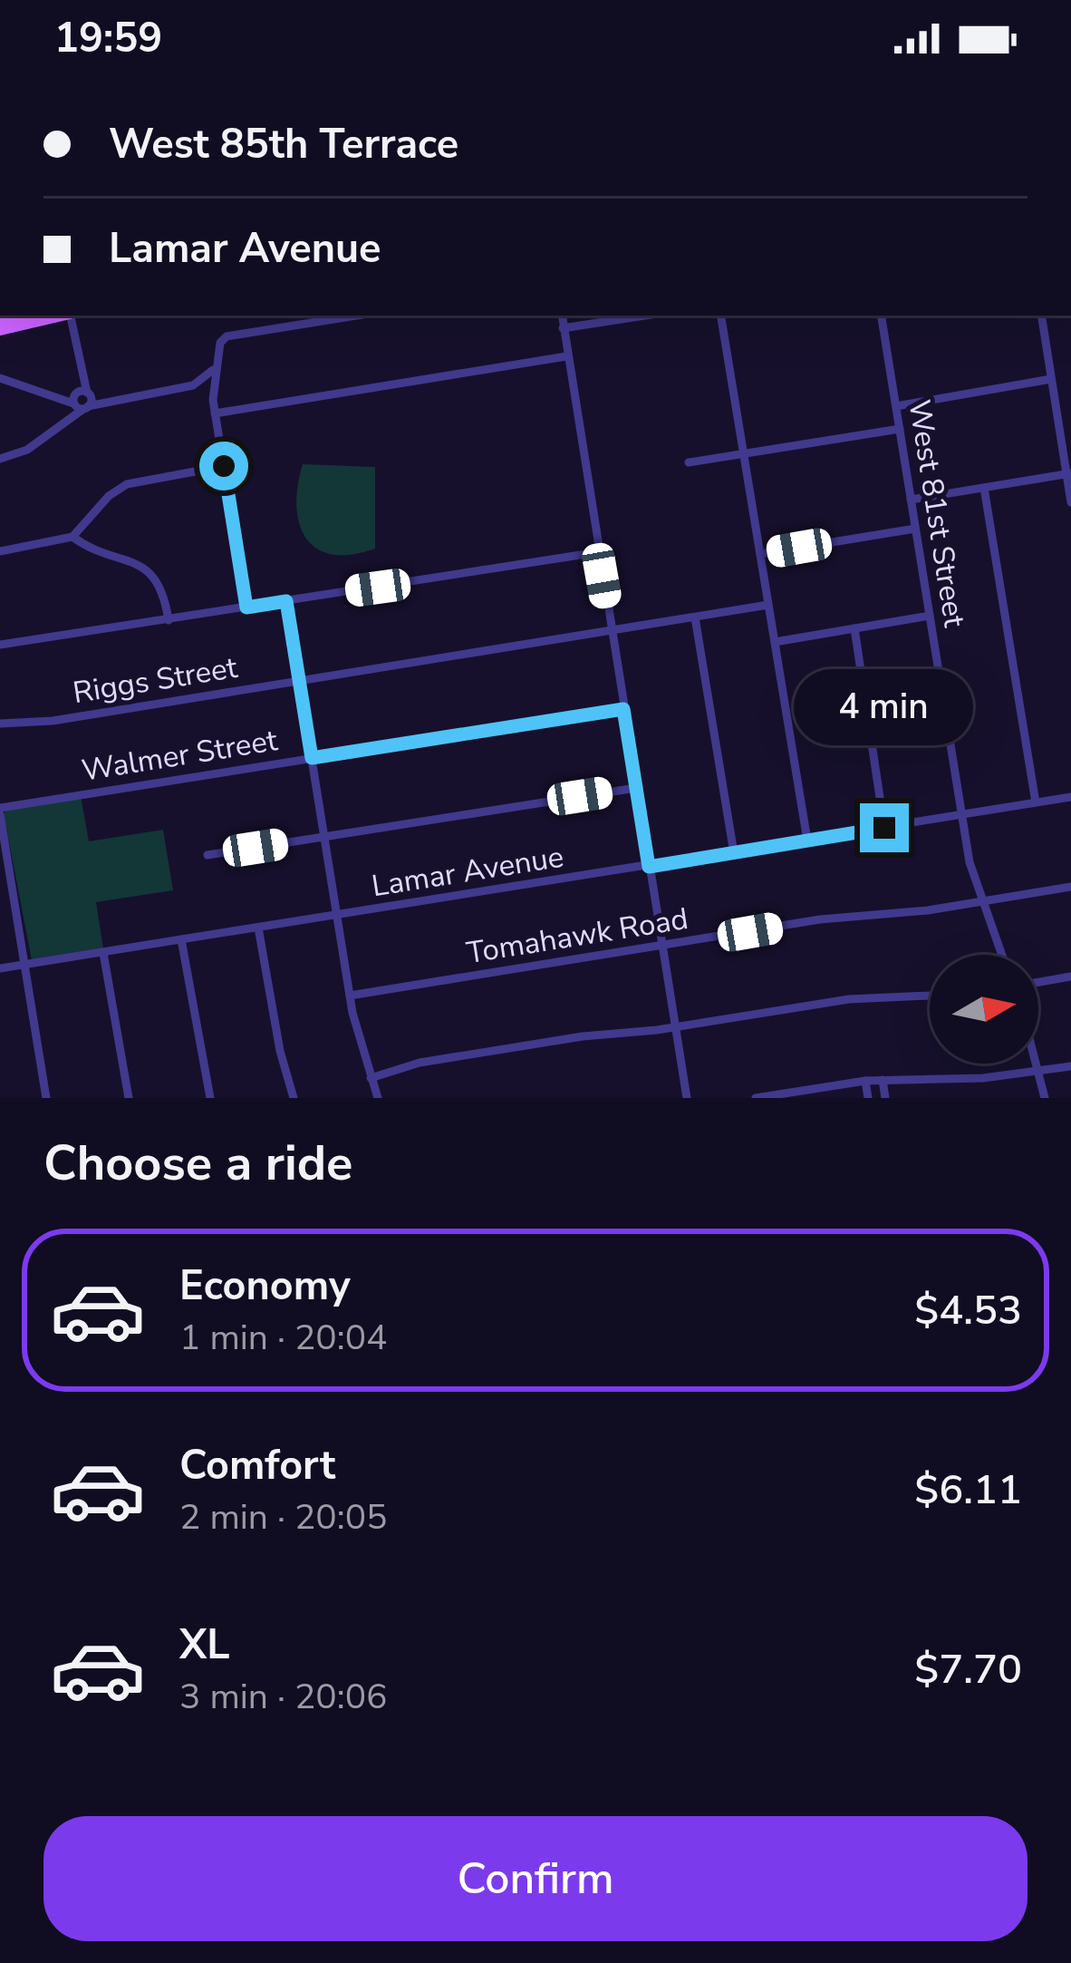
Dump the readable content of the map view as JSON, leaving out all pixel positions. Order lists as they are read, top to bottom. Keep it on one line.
{"streets":{"street":["West 81st Street","Riggs Street","Walmer Street","Lamar Avenue","Tomahawk Road"]},"crossings":[["West 81st Street","Lamar Avenue"],["West 81st Street","Tomahawk Road"]],"north":"right","page":{"status":"19:59","banner":["West 85th Terrace","Lamar Avenue"],"bubble":"4 min","heading":"Choose a ride","list":[{"name":"Economy","note":"1 min · 20:04","value":"$4.53"},{"name":"Comfort","note":"2 min · 20:05","value":"$6.11"},{"name":"XL","note":"3 min · 20:06","value":"$7.70"}],"buttons":"Confirm"}}
